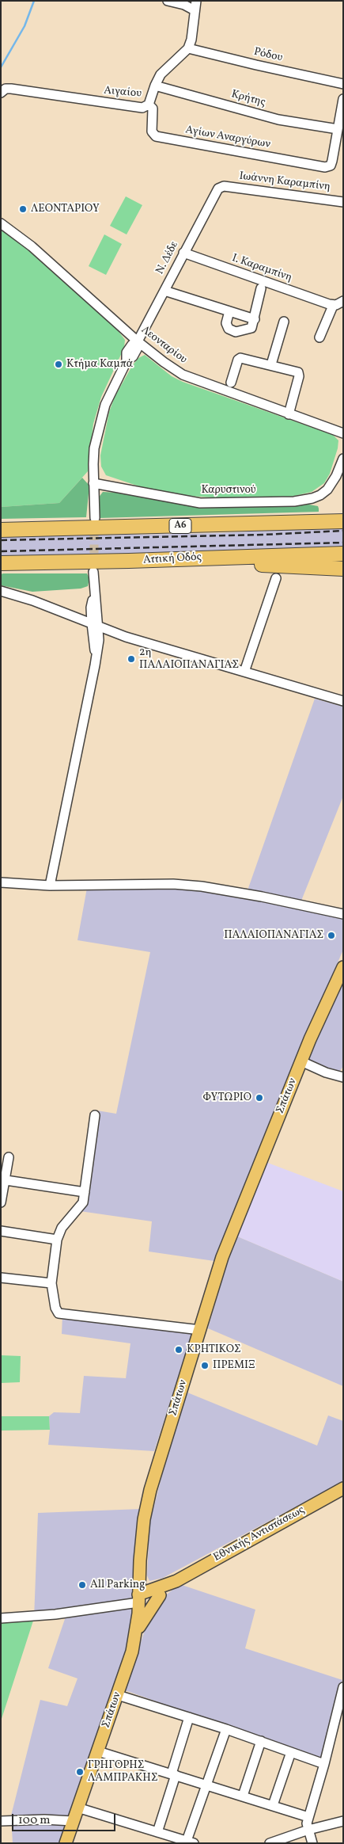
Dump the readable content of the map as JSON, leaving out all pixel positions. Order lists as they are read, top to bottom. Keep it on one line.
{"streets":{"highway":["Α6","Αττική Οδός"],"main road":["Σπάτων","Εθνικής Αντιστάσεως"],"street":["Ρόδου","Αιγαίου","Κρήτης","Αγίων Αναργύρων","Ιωάννη Καραμπίνη","Ν. Δέδε","Ι. Καραμπίνη","Λεονταρίου","Καρυστινού"]},"crossings":[["Ρόδου","Αιγαίου"],["Αιγαίου","Κρήτης"],["Αιγαίου","Αγίων Αναργύρων"],["Κρήτης","Αγίων Αναργύρων"],["Ιωάννη Καραμπίνη","Ν. Δέδε"],["Ν. Δέδε","Ι. Καραμπίνη"],["Ν. Δέδε","Λεονταρίου"],["Ν. Δέδε","Καρυστινού"],["Σπάτων","Εθνικής Αντιστάσεως"]],"places":["ΛΕΟΝΤΑΡΙΟΥ","Kτήμα Καμπά","2η ΠΑΛΑΙΟΠΑΝΑΓΙΑΣ","ΠΑΛΑΙΟΠΑΝΑΓΙΑΣ","ΦΥΤΩΡΙΟ","ΚΡΗΤΙΚΟΣ","ΠΡΕΜΙΞ","All Parking","ΓΡΗΓΟΡΗΣ ΛΑΜΠΡΑΚΗΣ"],"scale_bar":"100 m"}
